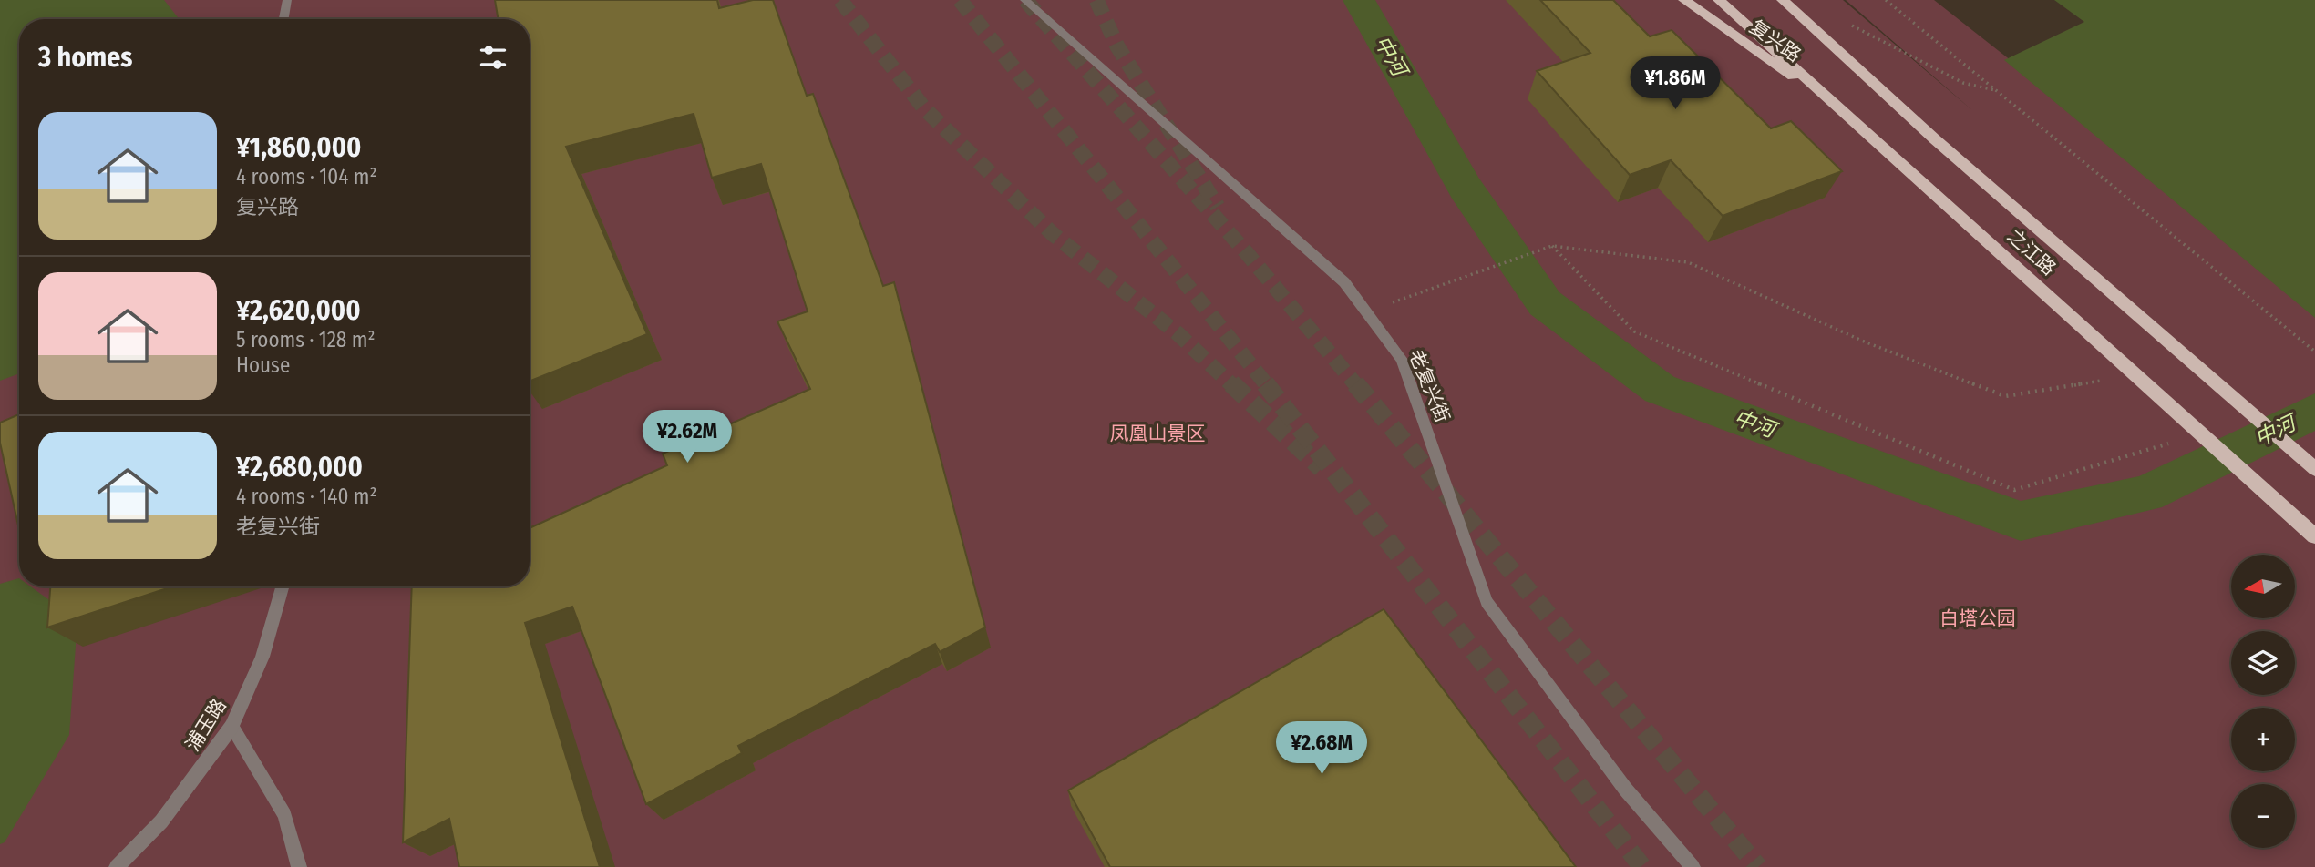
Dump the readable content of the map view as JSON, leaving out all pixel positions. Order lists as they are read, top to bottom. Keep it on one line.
{"streets":{"main road":["复兴路","之江路"],"street":["老复兴街","浦玉路"]},"crossings":[["复兴路","之江路"]],"water":["中河"],"parks":["凤凰山景区","白塔公园"],"north":"left","page":{"heading":"3 homes","price":["¥1.86M","¥2.62M","¥2.68M"],"list":[{"name":"¥1,860,000","note":"4 rooms · 104 m² · 复兴路"},{"name":"¥2,620,000","note":"5 rooms · 128 m² · House"},{"name":"¥2,680,000","note":"4 rooms · 140 m² · 老复兴街"}],"map_buttons":["+","−"]}}
